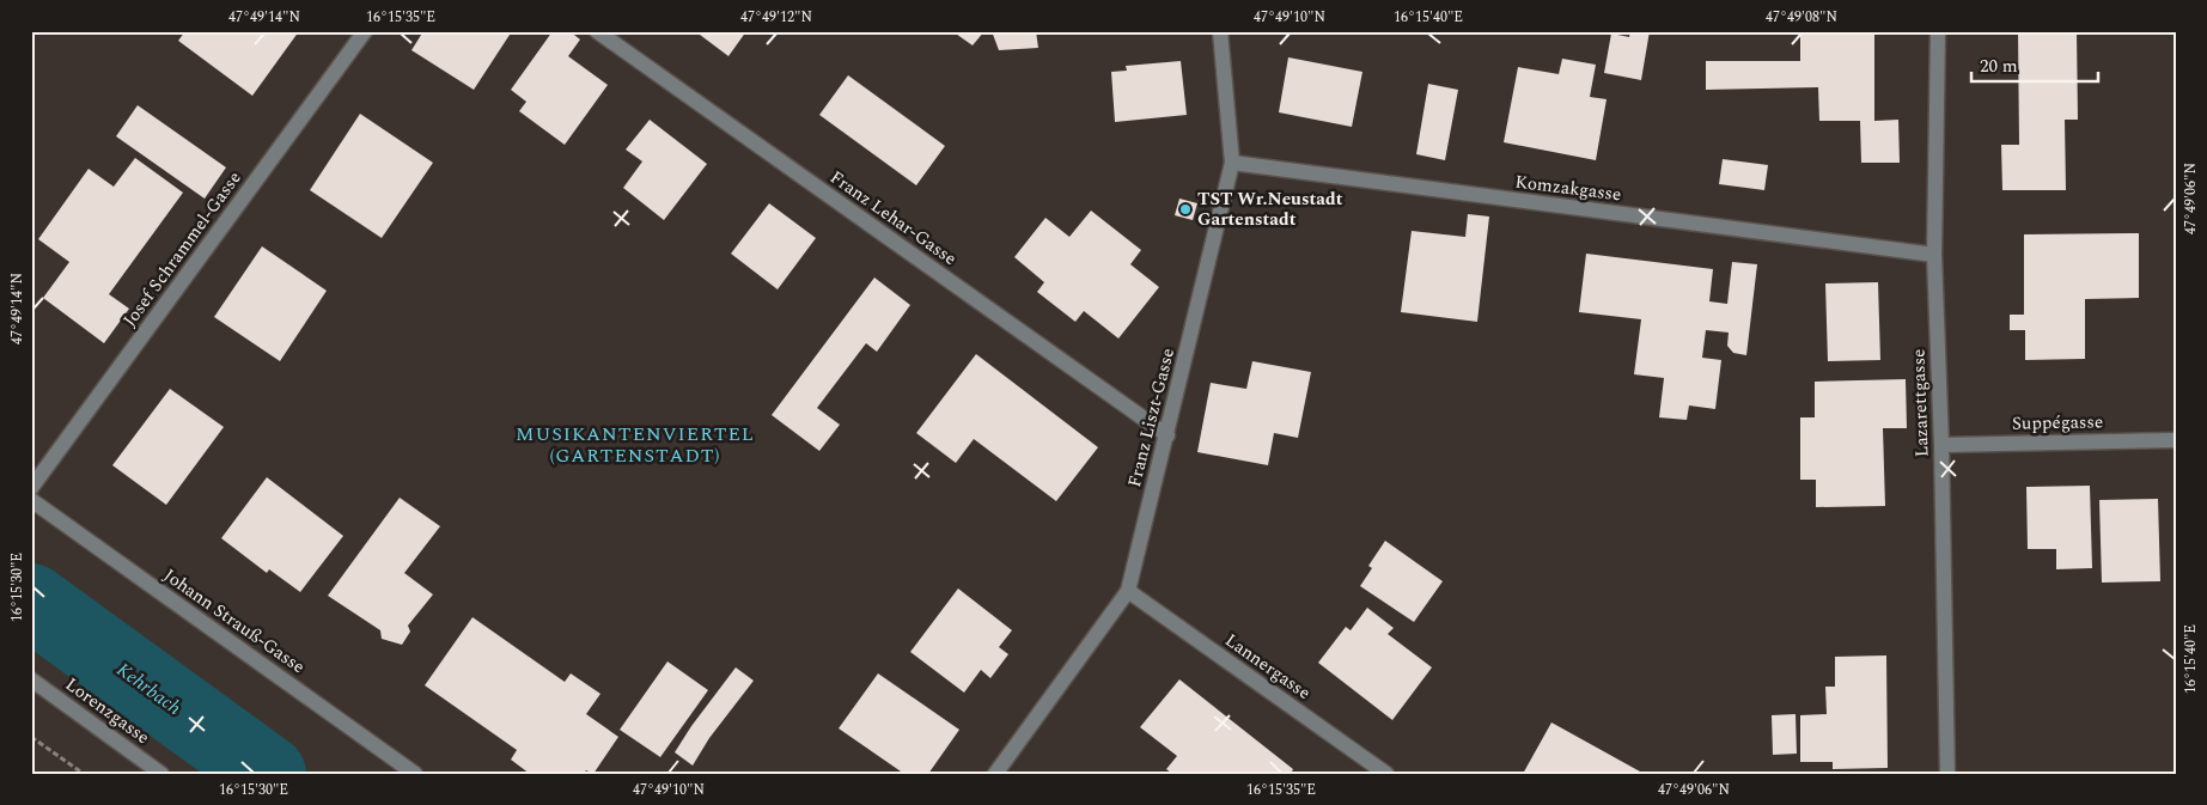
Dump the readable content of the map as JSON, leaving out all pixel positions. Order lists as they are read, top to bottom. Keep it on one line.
{"streets":{"street":["Komzakgasse","Franz Lehar-Gasse","Josef Schrammel-Gasse","Lazarettgasse","Franz Liszt-Gasse","Suppégasse","Johann Strauß-Gasse","Lannergasse","Lorenzgasse"]},"crossings":[["Komzakgasse","Lazarettgasse"],["Komzakgasse","Franz Liszt-Gasse"],["Franz Lehar-Gasse","Franz Liszt-Gasse"],["Lazarettgasse","Suppégasse"],["Franz Liszt-Gasse","Lannergasse"]],"districts":["MUSIKANTENVIERTEL (GARTENSTADT)"],"water":["Kehrbach"],"places":["TST Wr.Neustadt Gartenstadt"],"scale_bar":"20 m","coordinates":["47°49'14\"N","16°15'35\"E","47°49'12\"N","47°49'10\"N","16°15'40\"E","47°49'08\"N","47°49'06\"N","16°15'30\"E"]}
